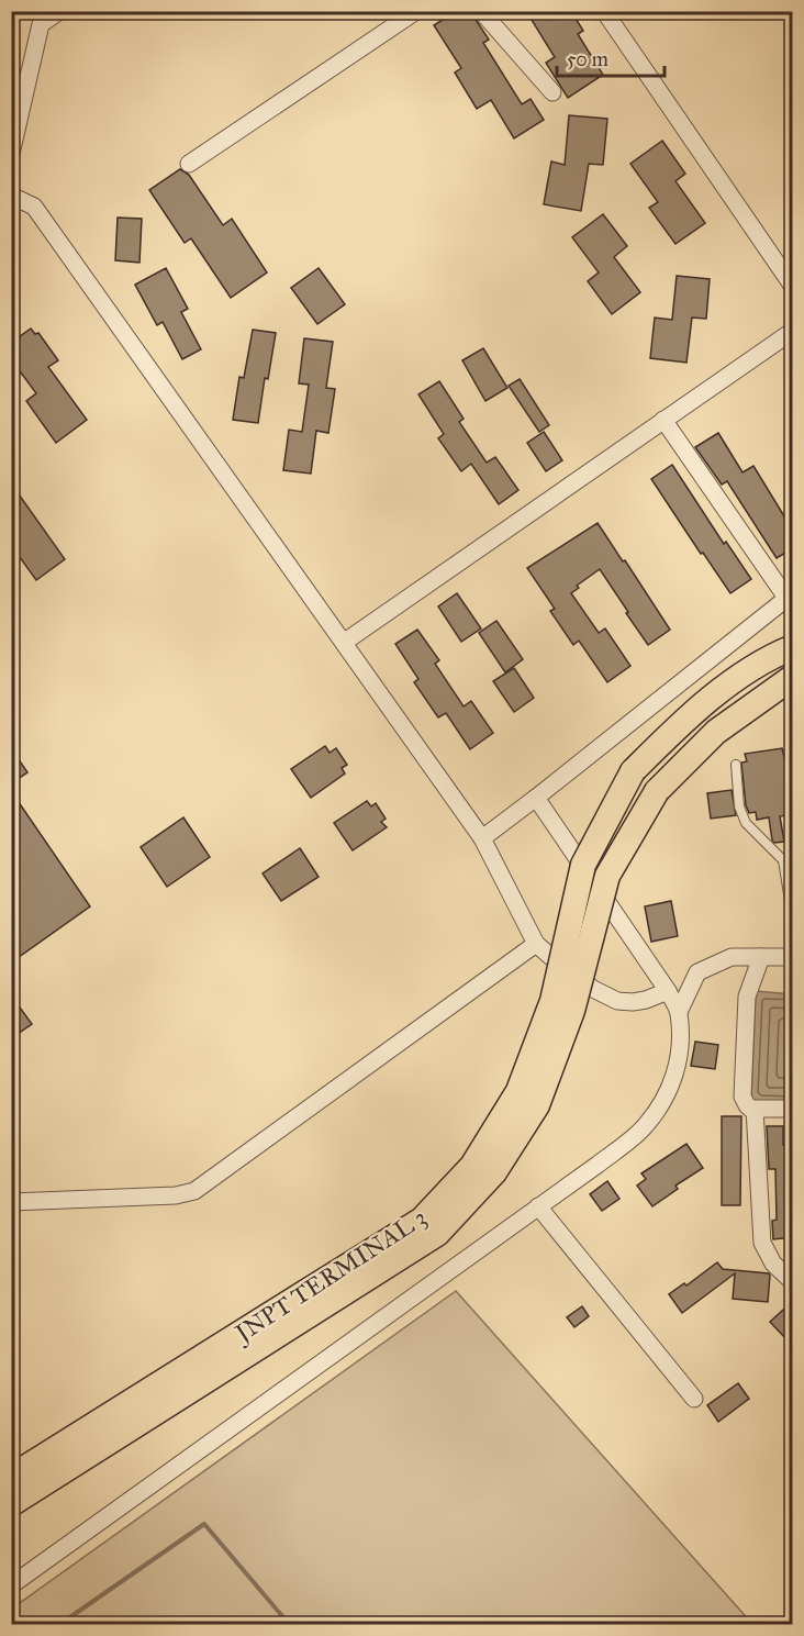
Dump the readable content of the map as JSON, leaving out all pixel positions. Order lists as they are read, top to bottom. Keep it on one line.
{"streets":{"main road":["JNPT TERMINAL 3"]},"scale_bar":"50 m"}
